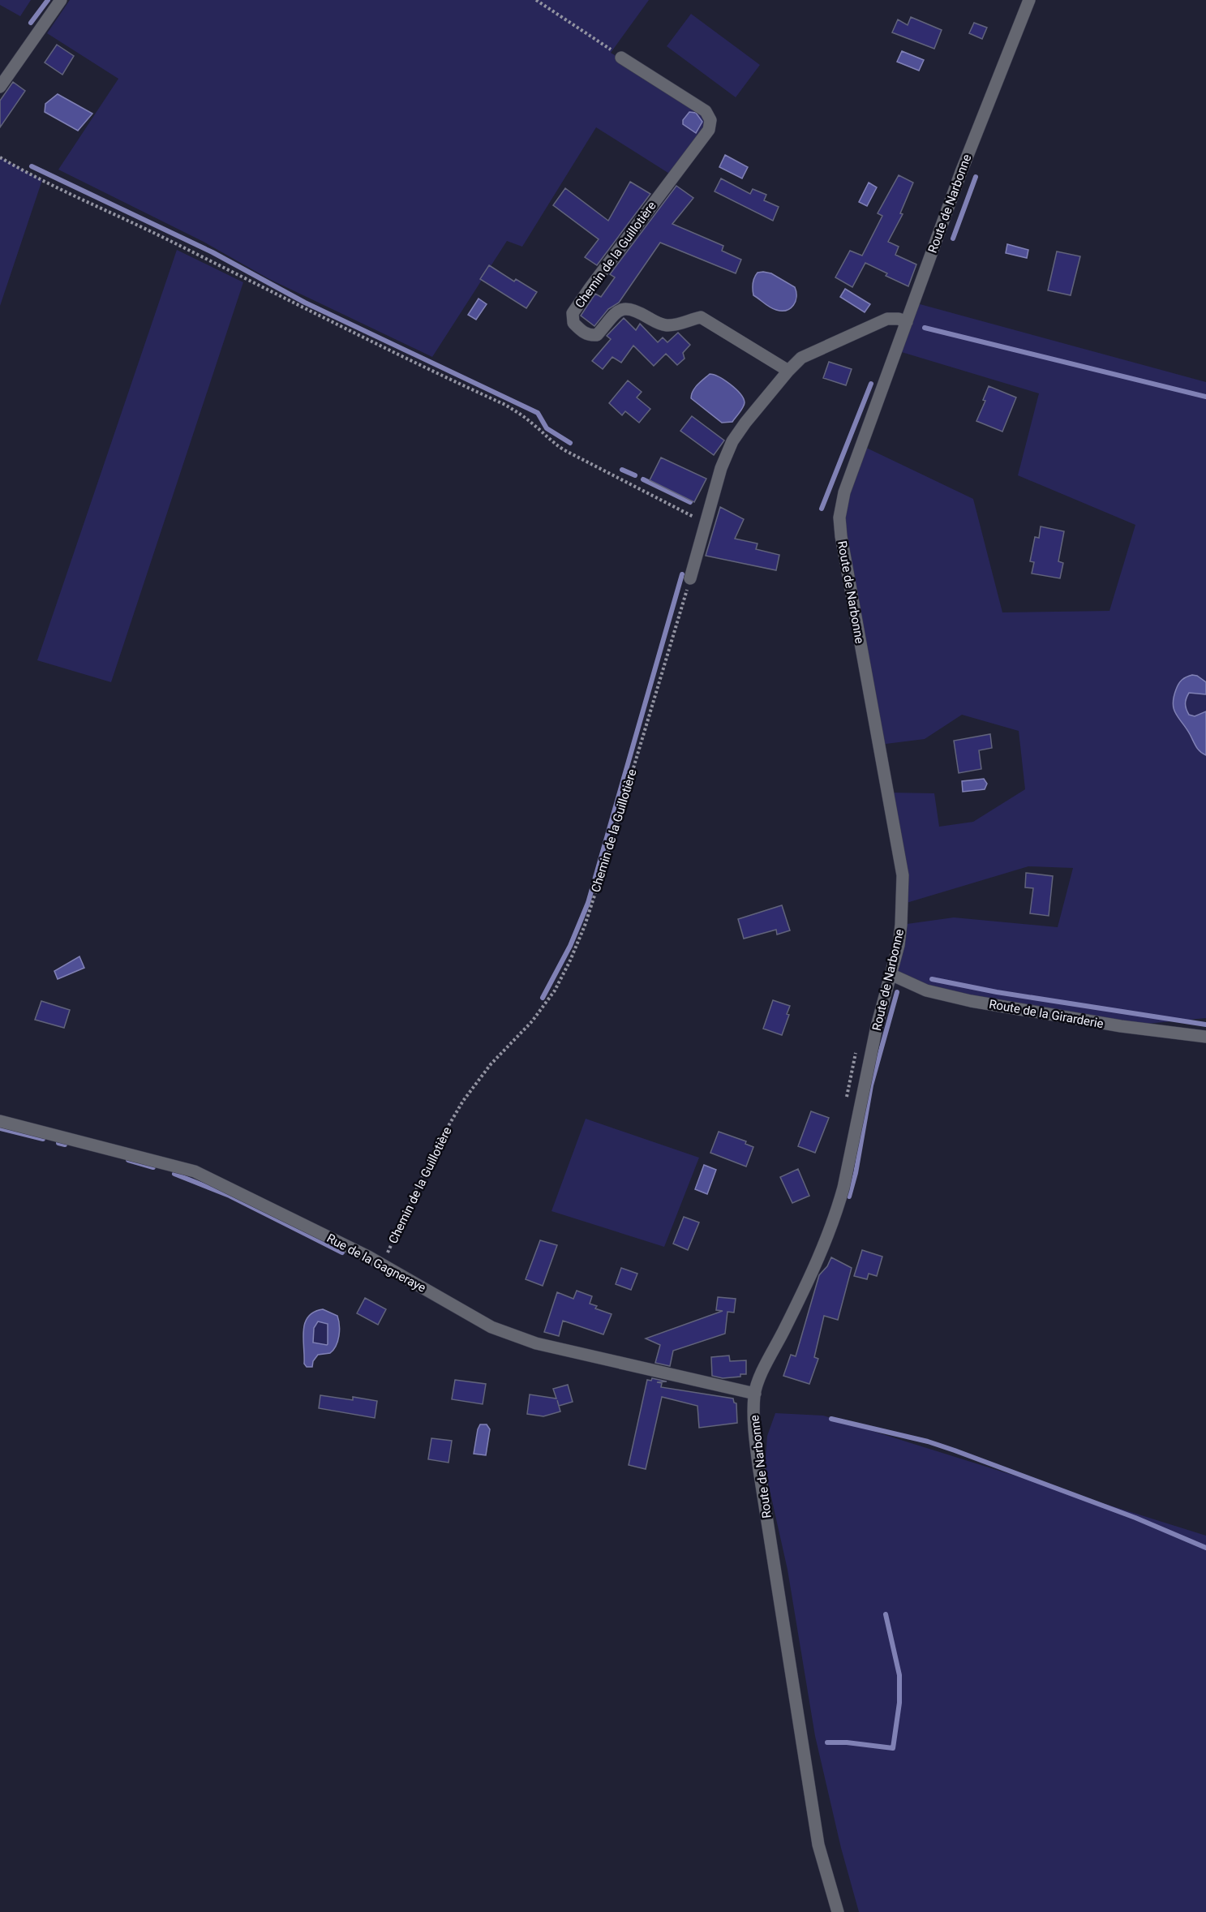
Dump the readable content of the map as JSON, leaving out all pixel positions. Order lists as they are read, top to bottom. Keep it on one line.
{"streets":{"street":["Route de Narbonne","Chemin de la Guillotière","Route de la Girarderie","Rue de la Gagneraye"]},"crossings":[["Route de Narbonne","Route de la Girarderie"],["Route de Narbonne","Rue de la Gagneraye"],["Chemin de la Guillotière","Rue de la Gagneraye"]]}
